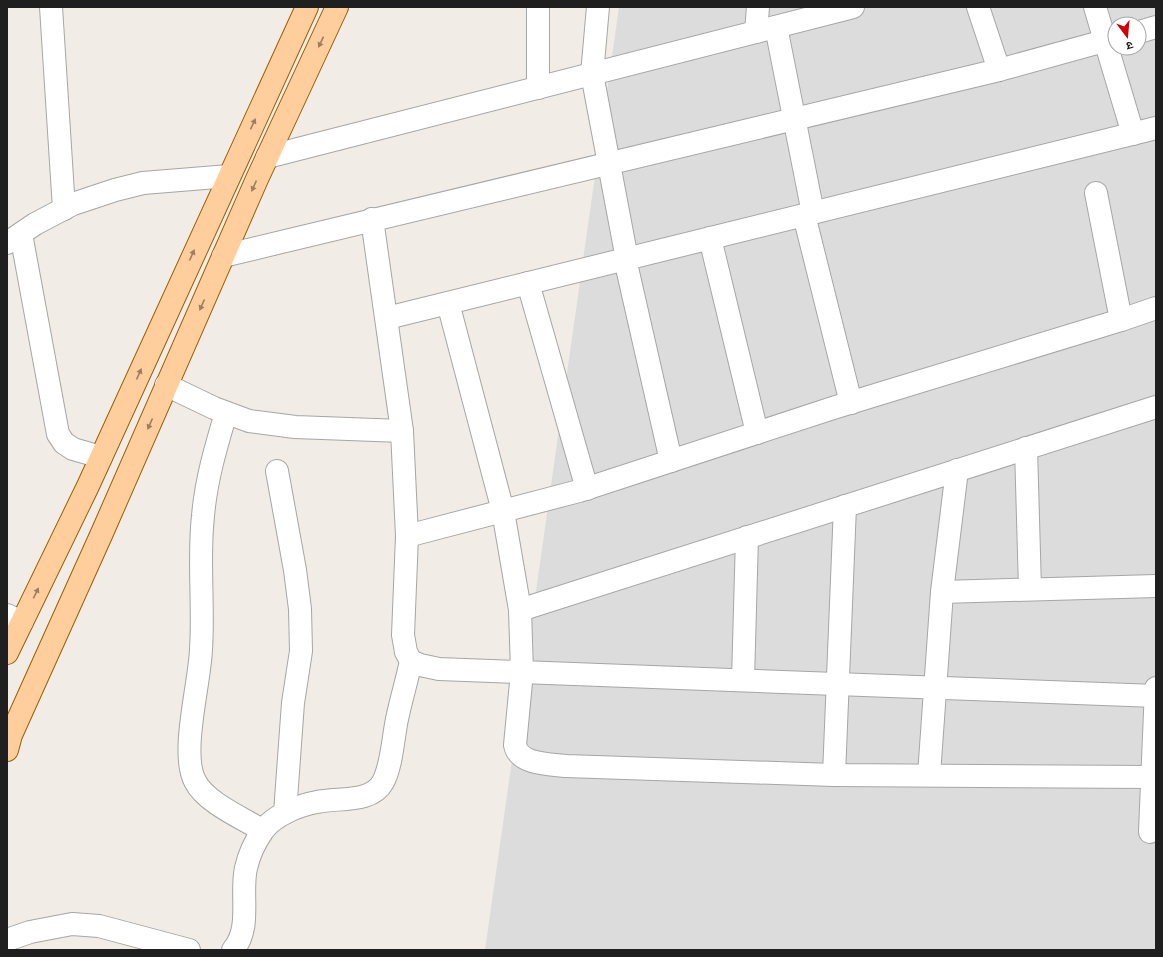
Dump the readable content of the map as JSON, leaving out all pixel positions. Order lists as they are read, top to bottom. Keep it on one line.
{"north":"bottom"}
